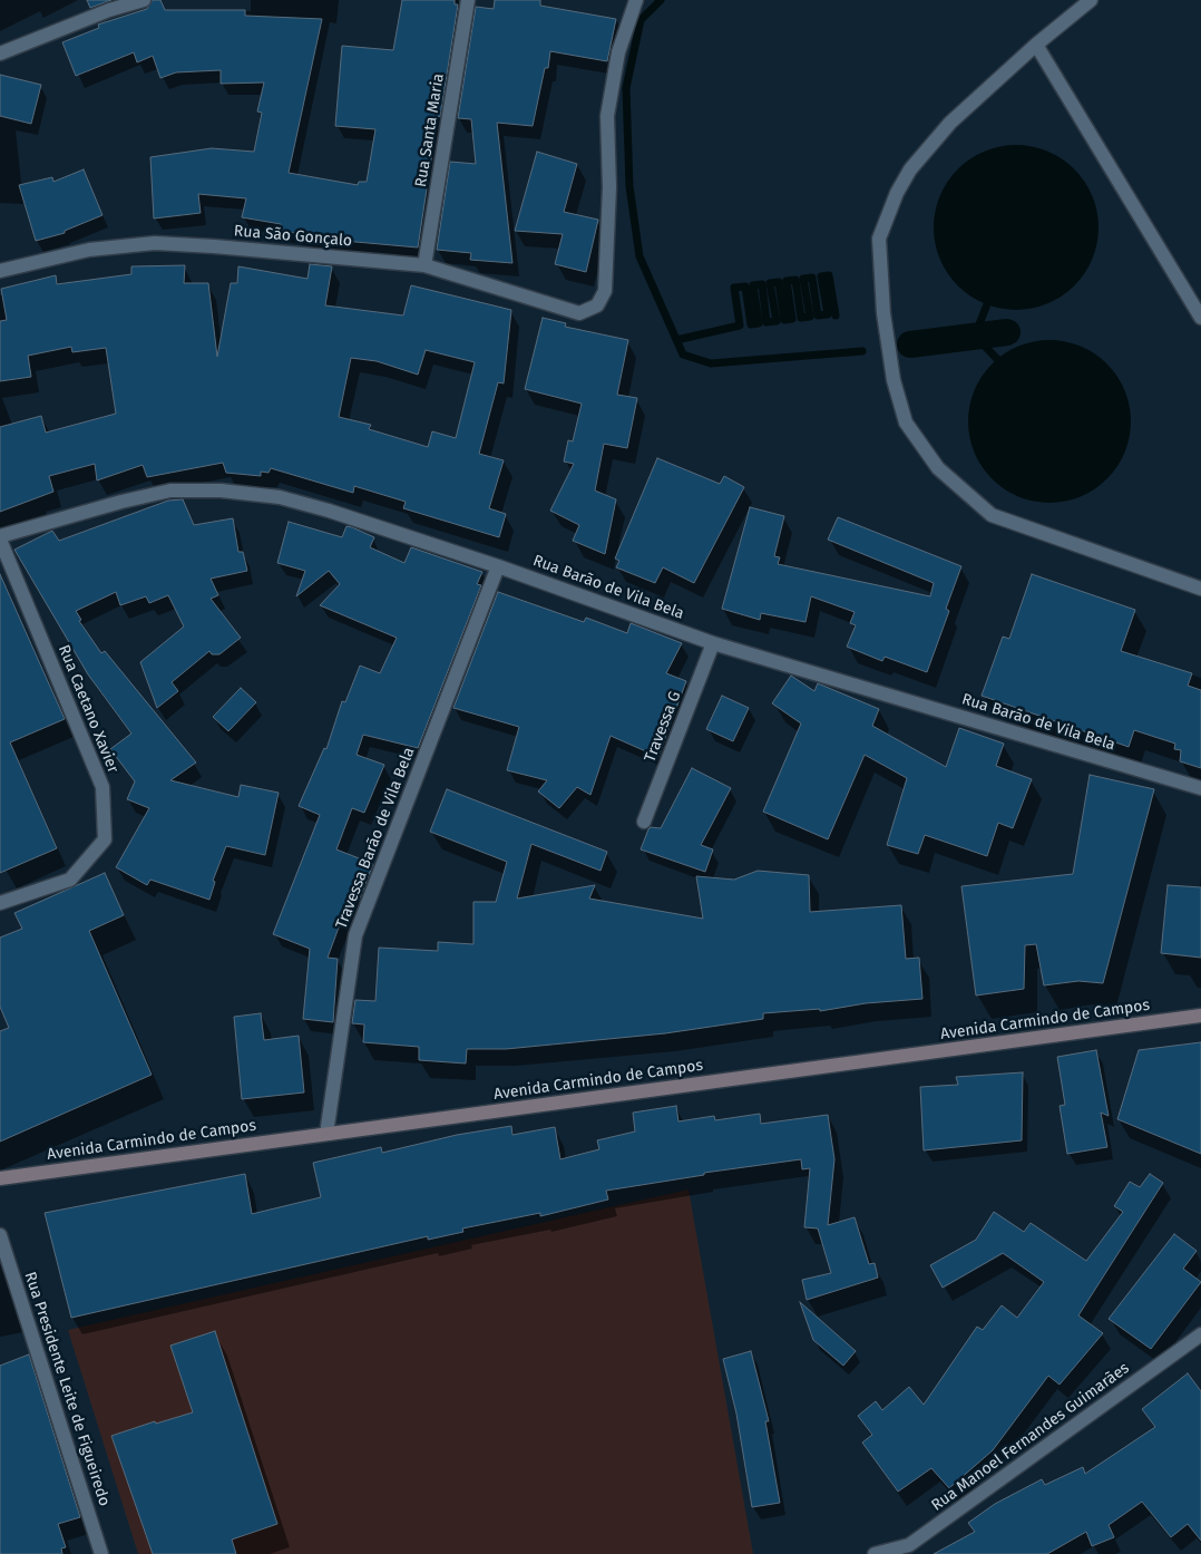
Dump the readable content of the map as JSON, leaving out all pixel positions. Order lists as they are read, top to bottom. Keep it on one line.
{"streets":{"main road":["Avenida Carmindo de Campos"],"street":["Rua Santa Maria","Rua São Gonçalo","Rua Barão de Vila Bela","Rua Caetano Xavier","Travessa G","Travessa Barão de Vila Bela","Rua Presidente Leite de Figueiredo","Rua Manoel Fernandes Guimarães"]},"crossings":[["Rua Santa Maria","Rua São Gonçalo"],["Rua Barão de Vila Bela","Rua Caetano Xavier"],["Rua Barão de Vila Bela","Travessa G"],["Rua Barão de Vila Bela","Travessa Barão de Vila Bela"],["Travessa Barão de Vila Bela","Avenida Carmindo de Campos"]]}
